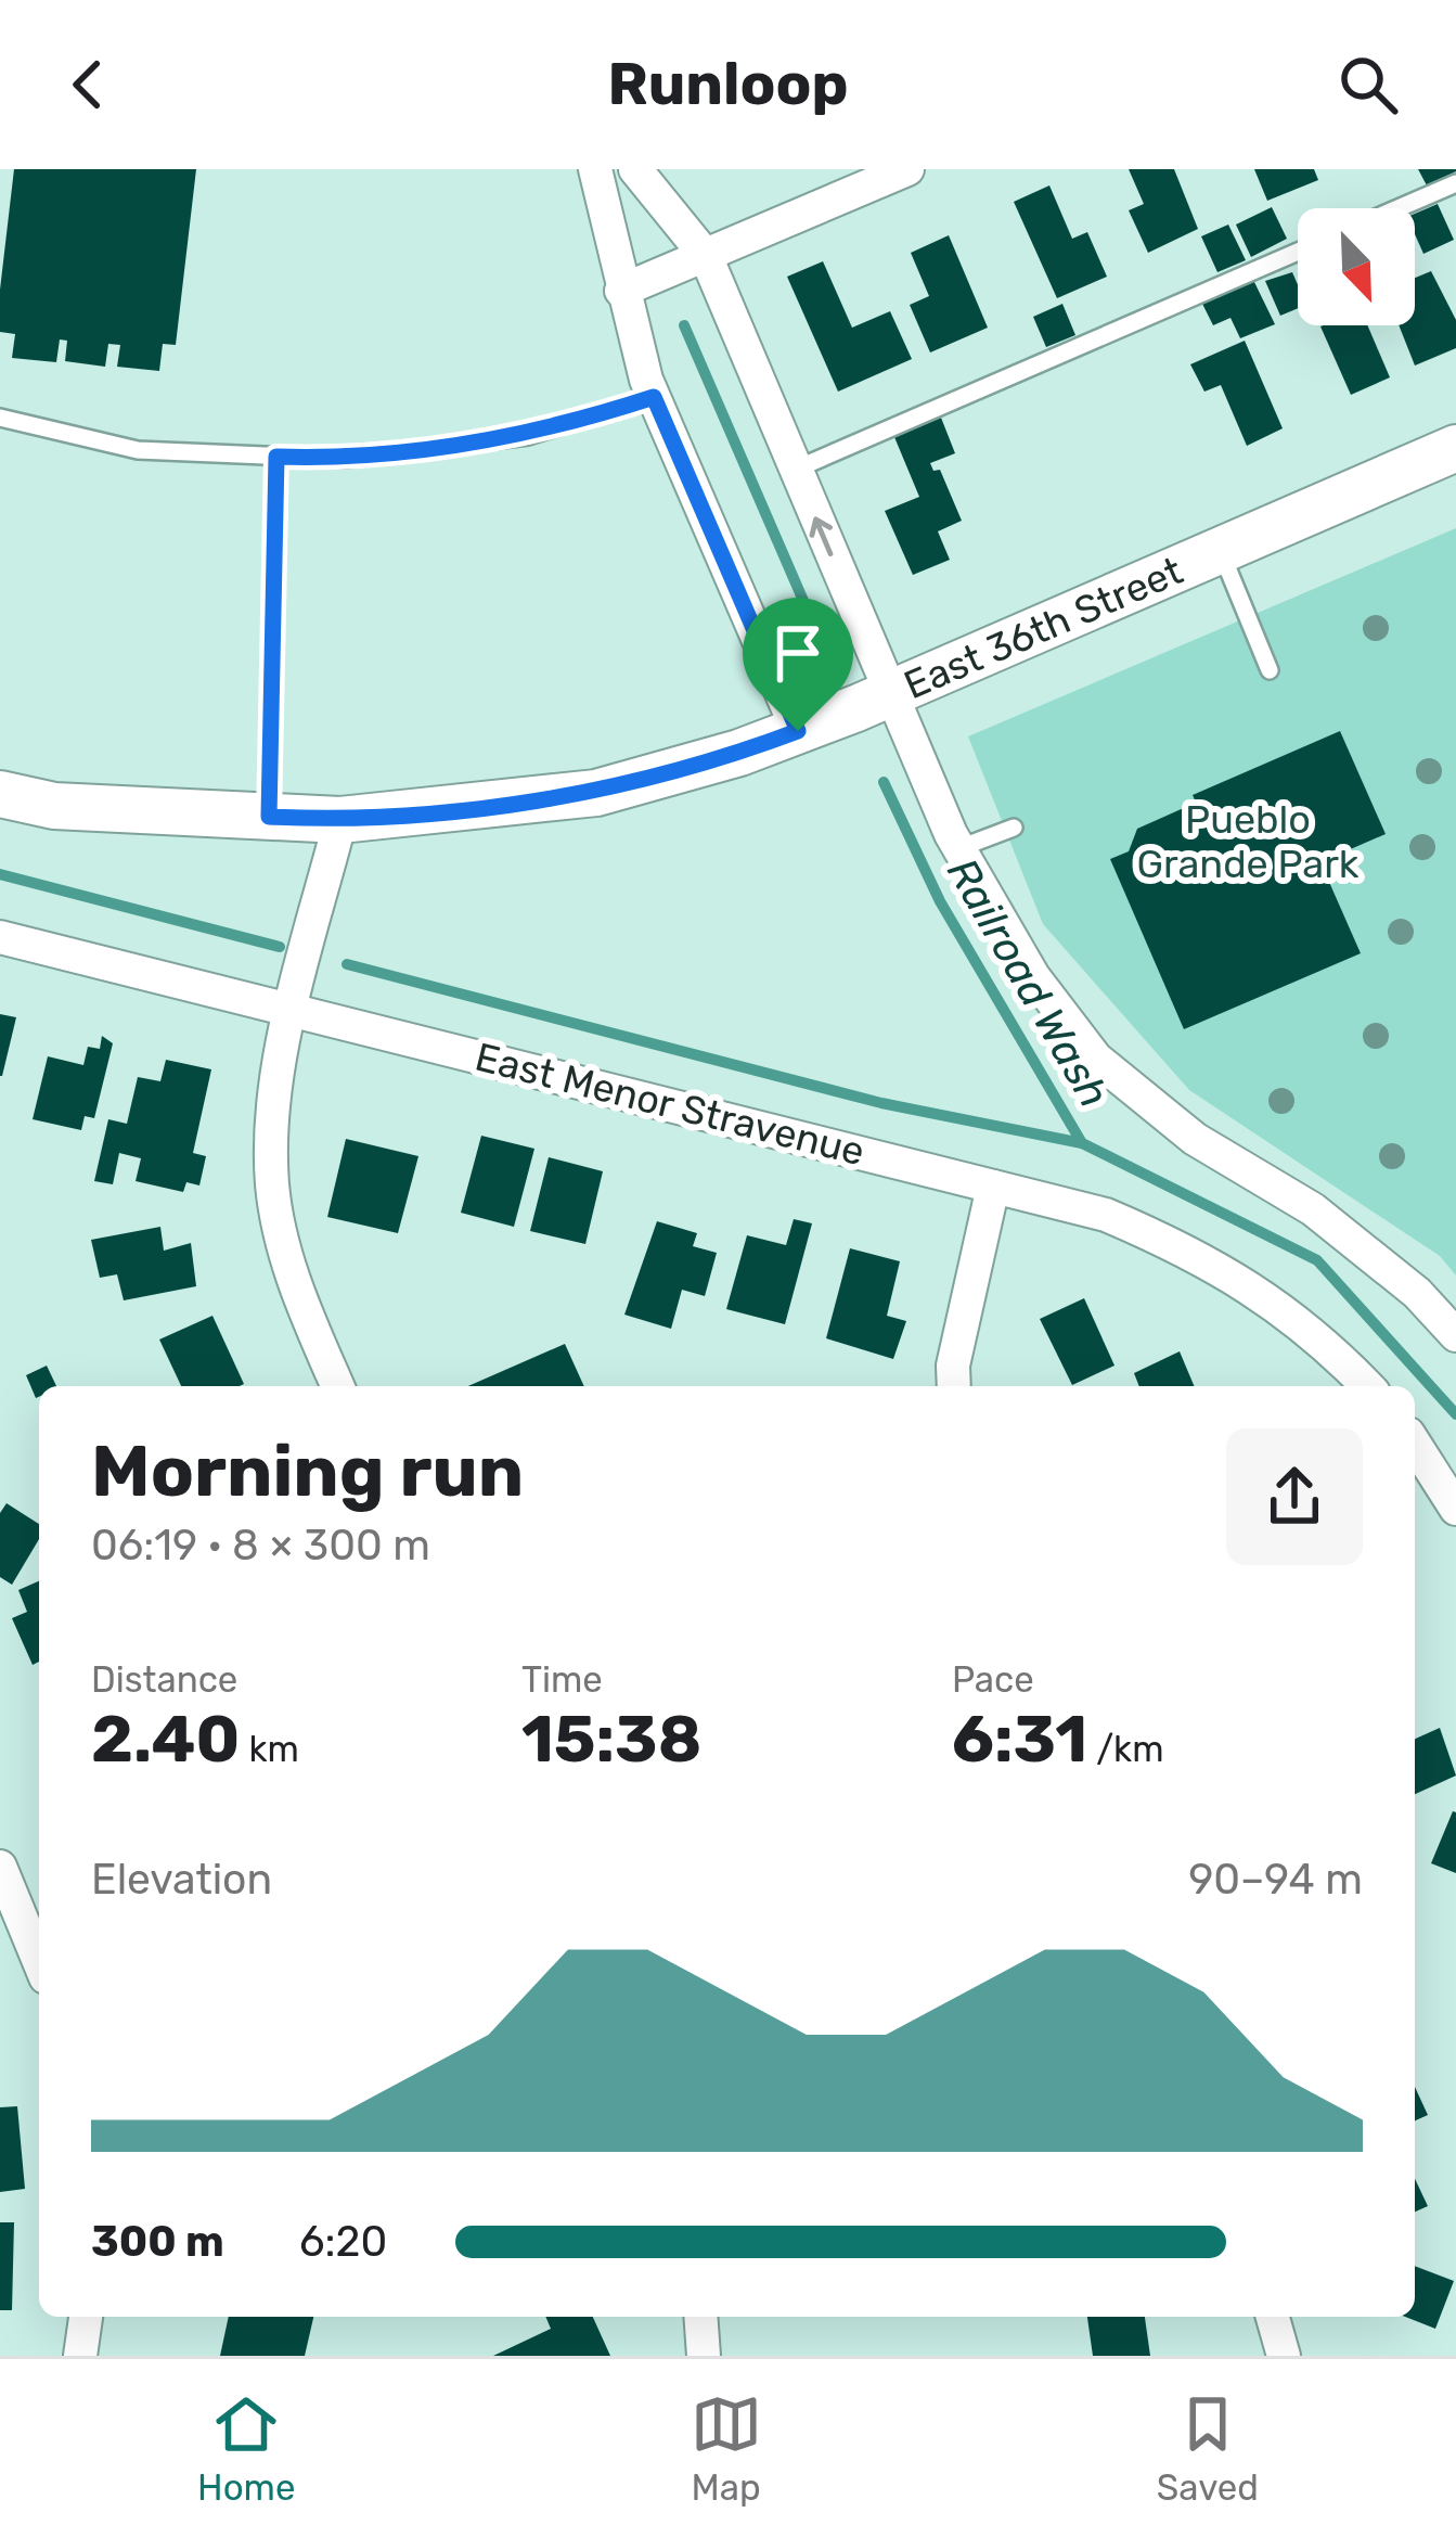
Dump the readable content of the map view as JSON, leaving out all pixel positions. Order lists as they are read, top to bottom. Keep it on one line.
{"streets":{"main road":["East 36th Street"],"street":["East Menor Stravenue"]},"water":["Railroad Wash"],"parks":["Pueblo Grande Park"],"north":"bottom right","page":{"header":"Runloop","heading":["Morning run","06:19 · 8 × 300 m"],"stats":[["Distance","2.40 km"],["Time","15:38"],["Pace","6:31 /km"]],"chart":["Elevation","90–94 m"],"list":[{"name":"300 m","note":"6:20"}],"tabs":["Home","Map","Saved"]}}
